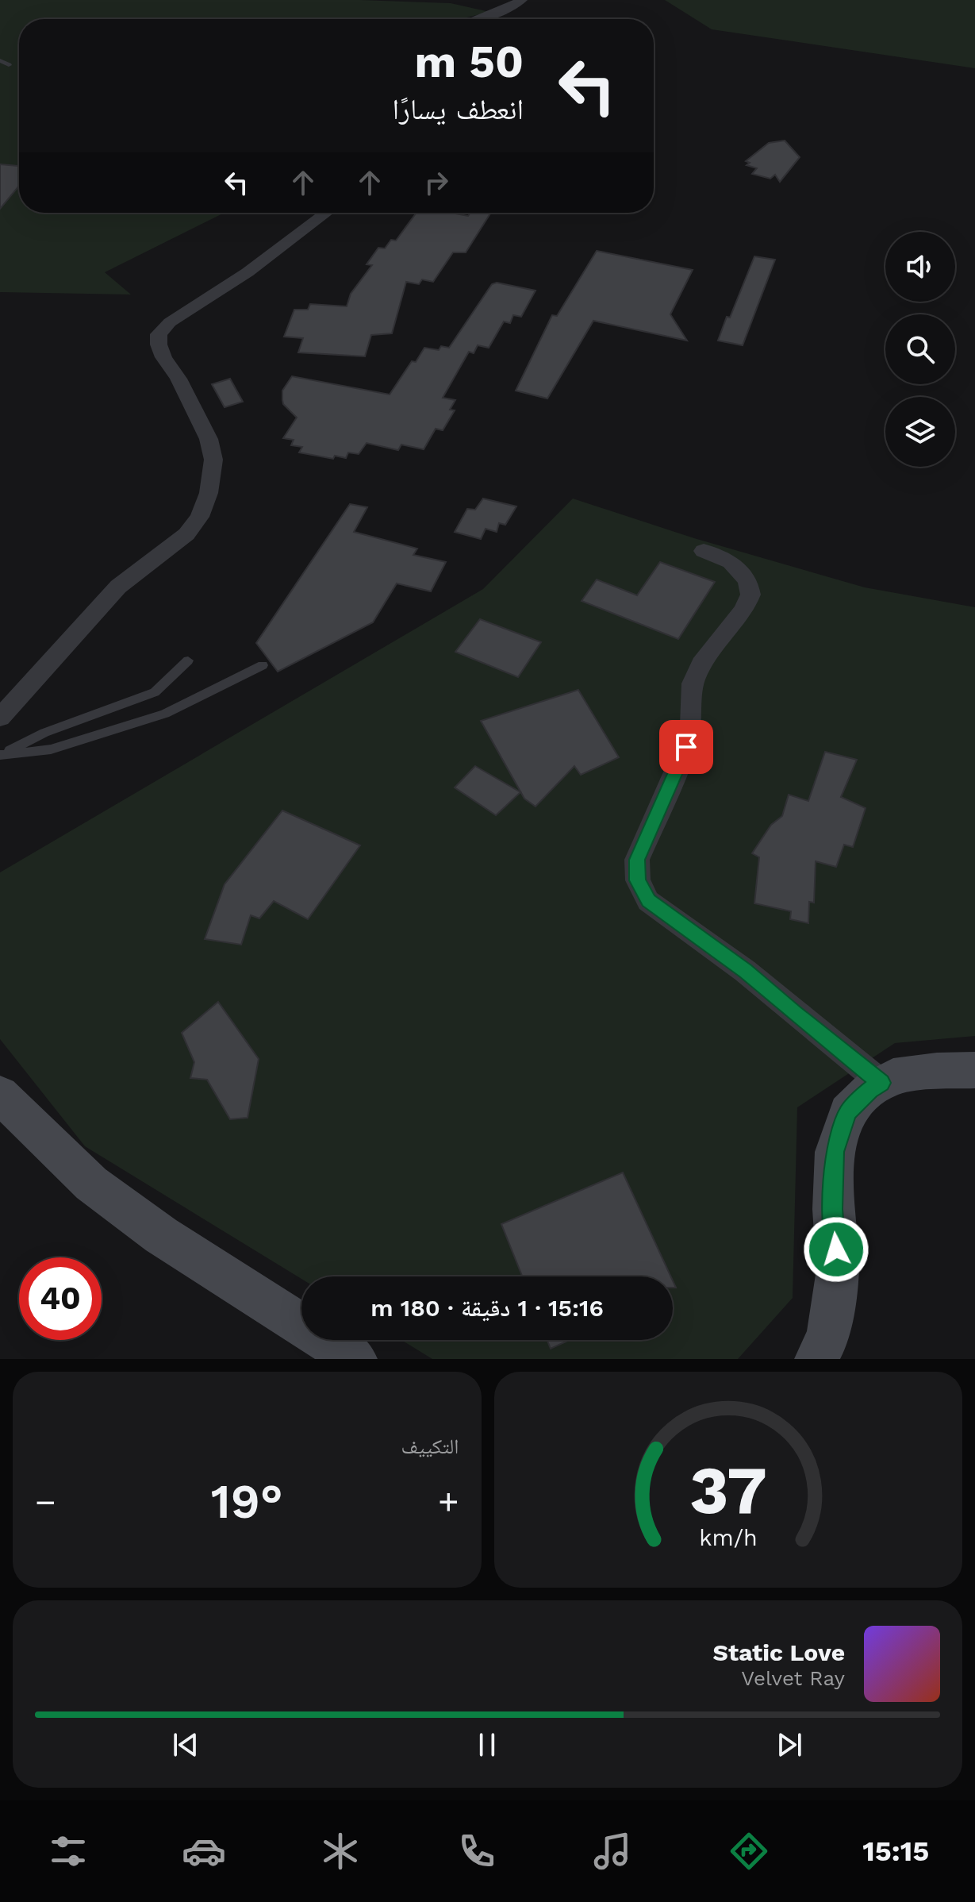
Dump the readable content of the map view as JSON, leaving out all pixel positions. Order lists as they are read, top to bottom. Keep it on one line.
{"page":{"turn":["50 m","انعطف يسارًا"],"limit":"40","trip":"15:16 · 1 دقيقة · 180 m","tile":"التكييف","heat":["−","19°","+"],"song":["Static Love","Velvet Ray"],"tabs":"15:15","gauge":["37","km/h"]}}
